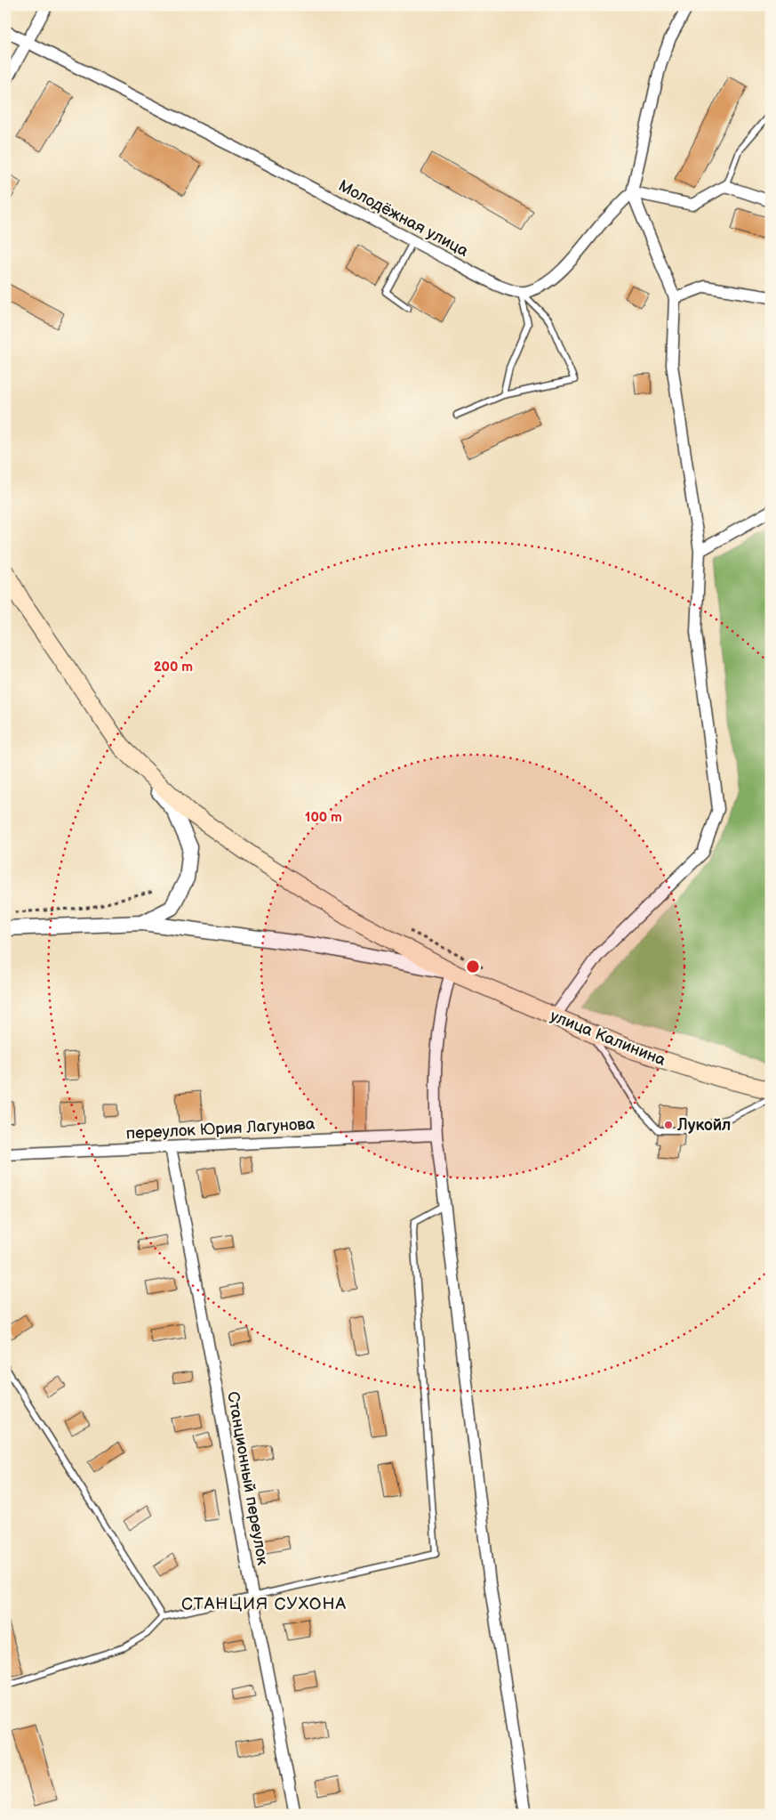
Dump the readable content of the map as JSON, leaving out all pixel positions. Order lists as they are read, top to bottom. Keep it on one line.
{"streets":{"main road":["улица Калинина"],"street":["Молодёжная улица","переулок Юрия Лагунова","Станционный переулок"]},"crossings":[["переулок Юрия Лагунова","Станционный переулок"]],"districts":["СТАНЦИЯ СУХОНА"],"places":["Лукойл"],"rings":["200 m","100 m"]}
